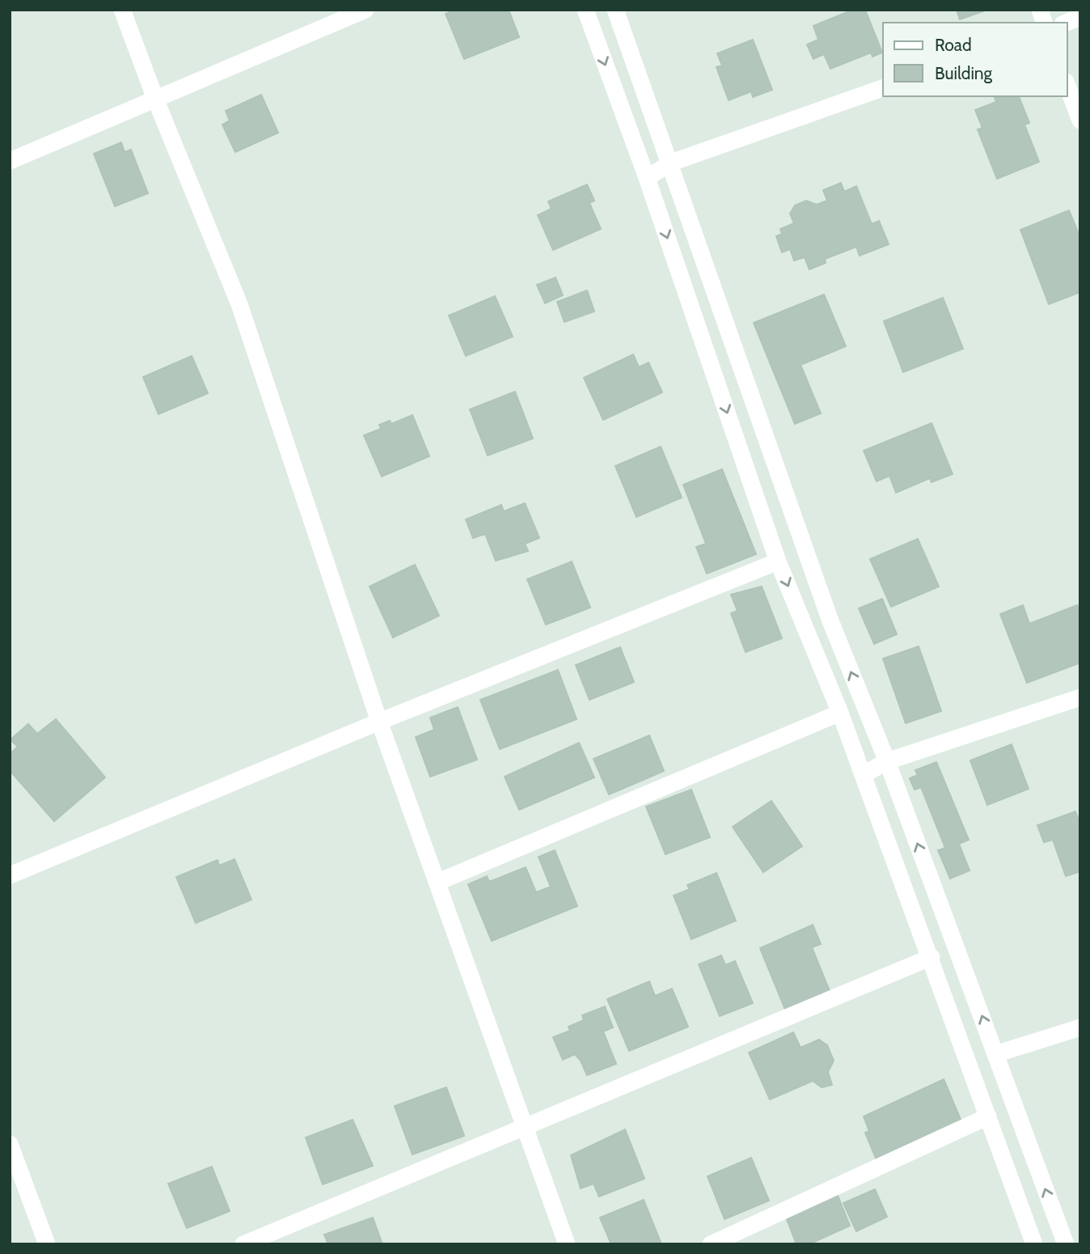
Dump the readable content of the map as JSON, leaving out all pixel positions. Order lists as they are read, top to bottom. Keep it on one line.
{"legend":["Road","Building"]}
